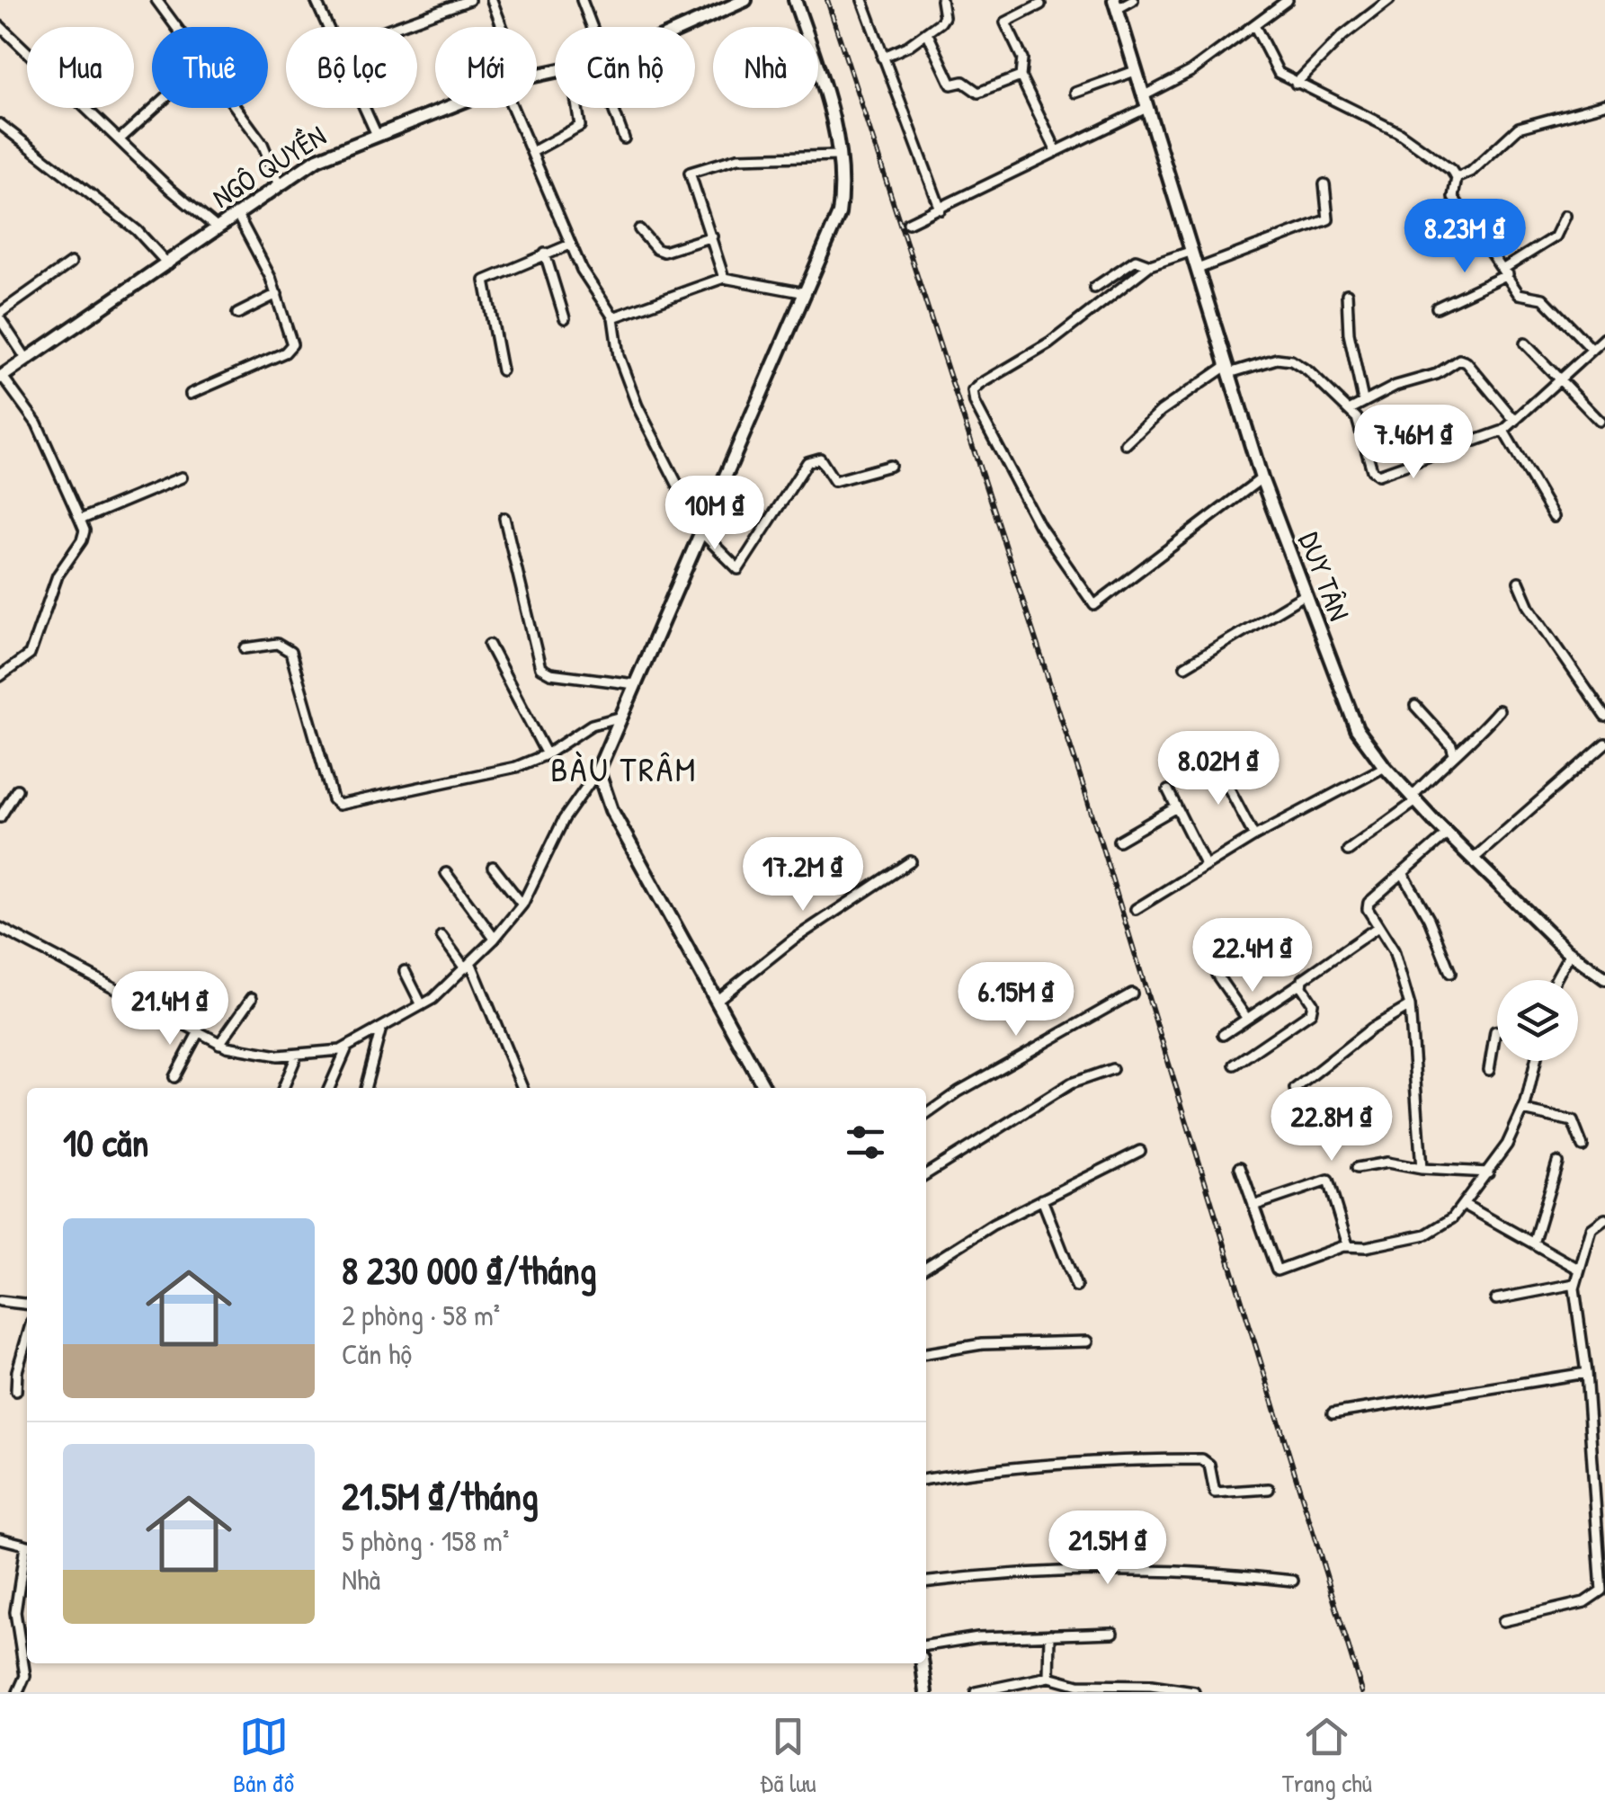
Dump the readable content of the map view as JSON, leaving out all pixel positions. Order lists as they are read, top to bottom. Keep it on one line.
{"streets":{"street":["NGÔ QUYỀN","DUY TÂN"]},"districts":["BÀU TRÂM"],"page":{"chip":["Mua","Thuê","Bộ lọc","Mới","Căn hộ","Nhà"],"price":["8.23M ₫","7.46M ₫","10M ₫","8.02M ₫","17.2M ₫","22.4M ₫","6.15M ₫","21.4M ₫","22.8M ₫","21.5M ₫"],"heading":"10 căn","list":[{"name":"8 230 000 ₫/tháng","note":"2 phòng · 58 m² · Căn hộ"},{"name":"21.5M ₫/tháng","note":"5 phòng · 158 m² · Nhà"}],"tabs":["Bản đồ","Đã lưu","Trang chủ"]}}
